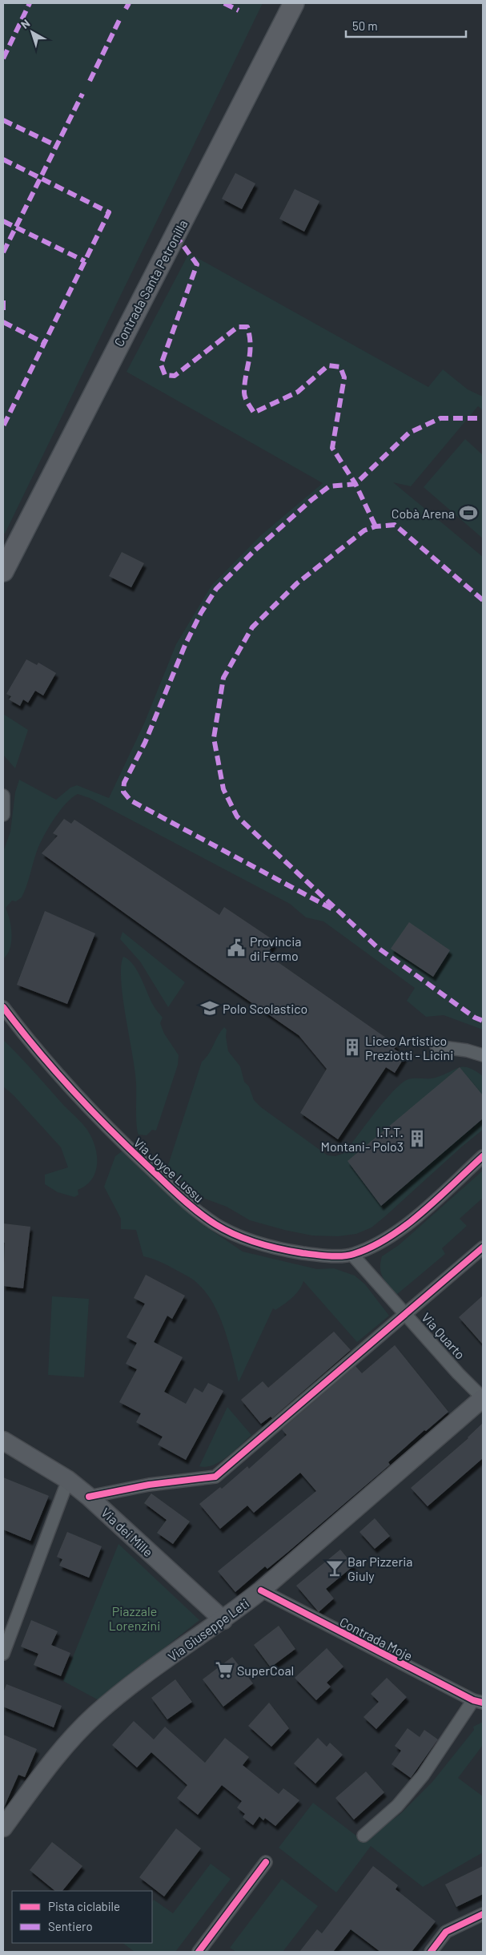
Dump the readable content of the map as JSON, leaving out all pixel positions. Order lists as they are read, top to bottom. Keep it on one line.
{"streets":{"main road":["Contrada Santa Petronilla","Via dei Mille","Via Giuseppe Leti"],"street":["Via Joyce Lussu","Via Quarto","Contrada Moje"]},"crossings":[["Via Joyce Lussu","Via Quarto"],["Via Quarto","Via Giuseppe Leti"],["Via dei Mille","Via Giuseppe Leti"],["Via Giuseppe Leti","Contrada Moje"]],"parks":["Piazzale Lorenzini"],"places":{"sports":["Cobà Arena"],"public building":["Provincia di Fermo"],"school or university":["Polo Scolastico"],"building":["Liceo Artistico Preziotti - Licini","I.T.T. Montani- Polo3"],"bar":["Bar Pizzeria Giuly"],"supermarket":["SuperCoal"]},"legend":["Pista ciclabile","Sentiero"],"scale_bar":"50 m","north":"top left"}
